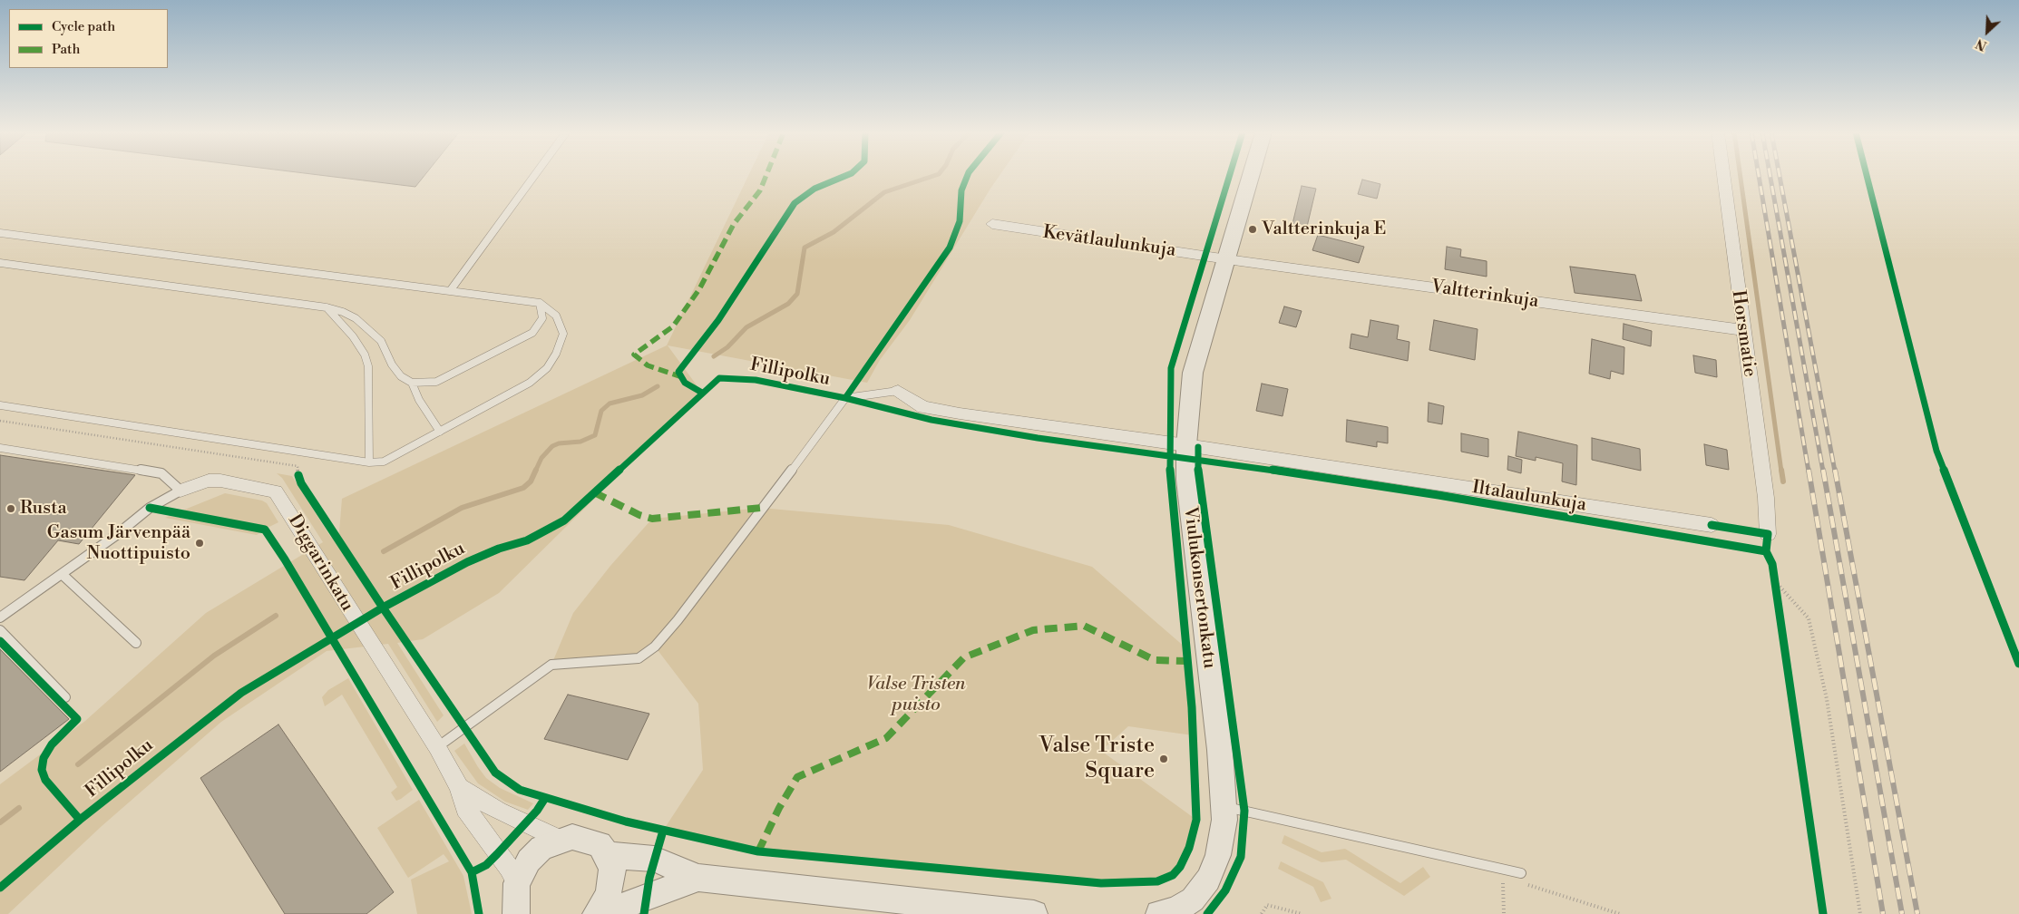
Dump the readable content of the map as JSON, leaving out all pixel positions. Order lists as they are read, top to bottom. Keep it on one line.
{"streets":{"street":["Kevätlaulunkuja","Valtterinkuja","Horsmatie","Iltalaulunkuja","Diggarinkatu","Viulukonsertonkatu"],"cycle path":["Fillipolku"]},"crossings":[["Kevätlaulunkuja","Valtterinkuja"],["Kevätlaulunkuja","Viulukonsertonkatu"],["Valtterinkuja","Horsmatie"],["Valtterinkuja","Viulukonsertonkatu"],["Iltalaulunkuja","Viulukonsertonkatu"]],"parks":["Valse Tristen puisto"],"places":["Valtterinkuja E","Rusta","Gasum Järvenpää Nuottipuisto","Valse Triste Square"],"legend":["Cycle path","Path"],"north":"bottom left"}
